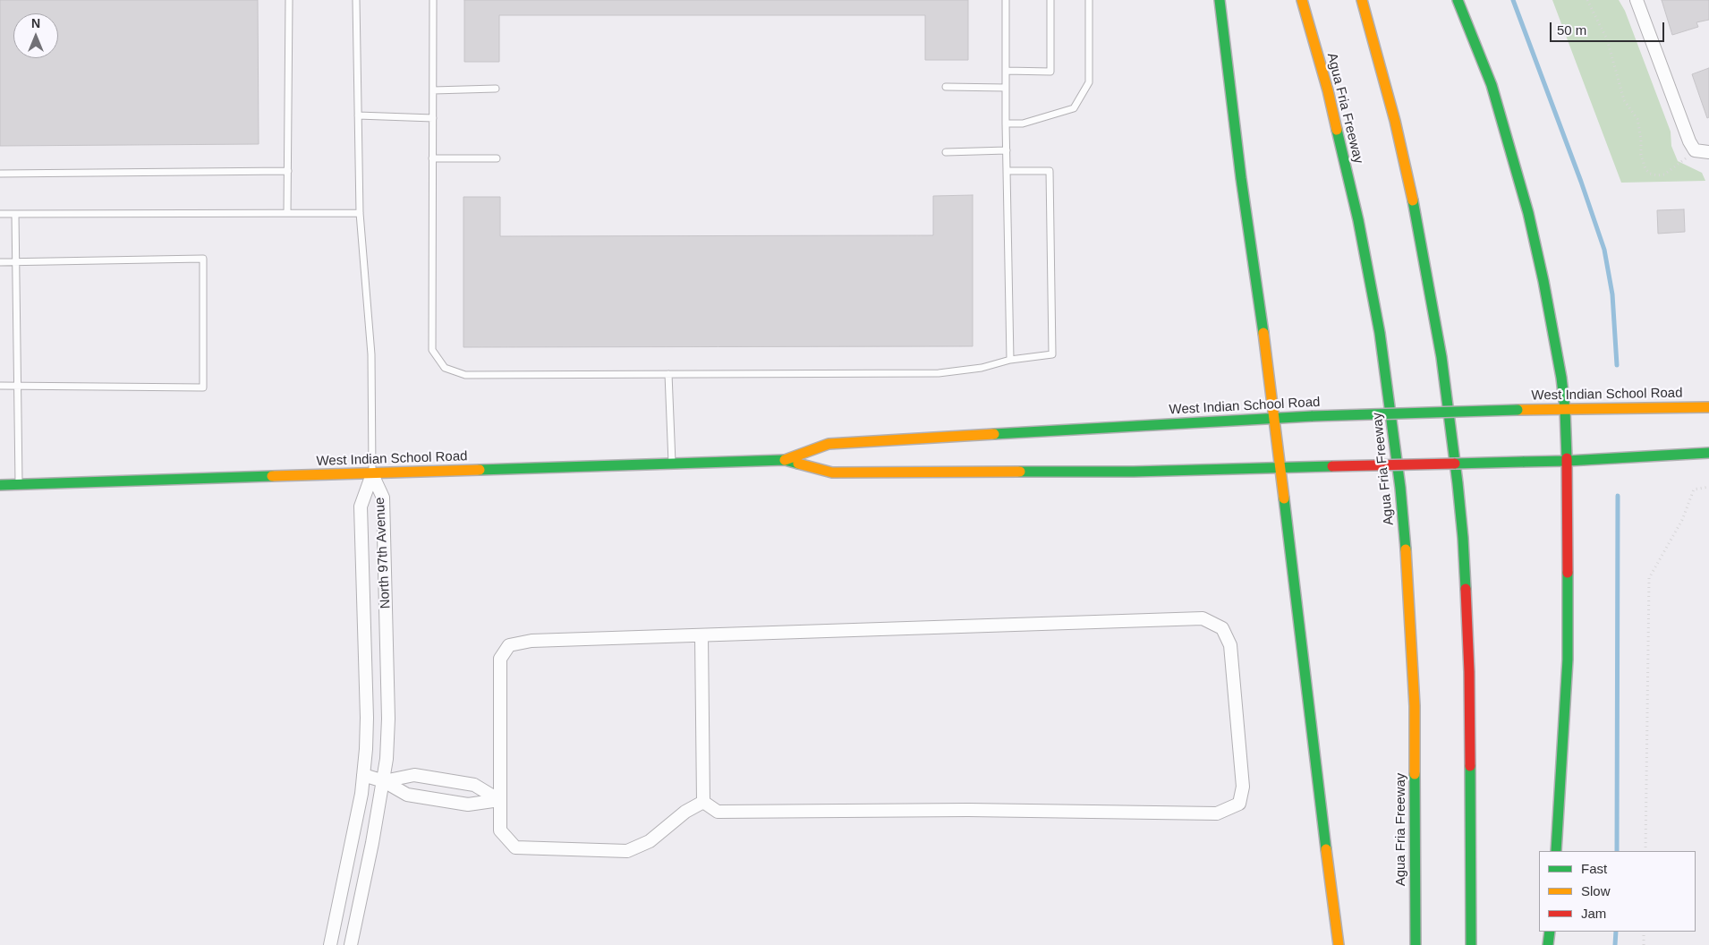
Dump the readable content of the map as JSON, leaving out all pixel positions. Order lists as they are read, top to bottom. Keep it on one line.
{"streets":{"main road":["Agua Fria Freeway","West Indian School Road"],"street":["North 97th Avenue"]},"crossings":[["West Indian School Road","North 97th Avenue"]],"legend":["Fast","Slow","Jam"],"scale_bar":"50 m","north":"top"}
